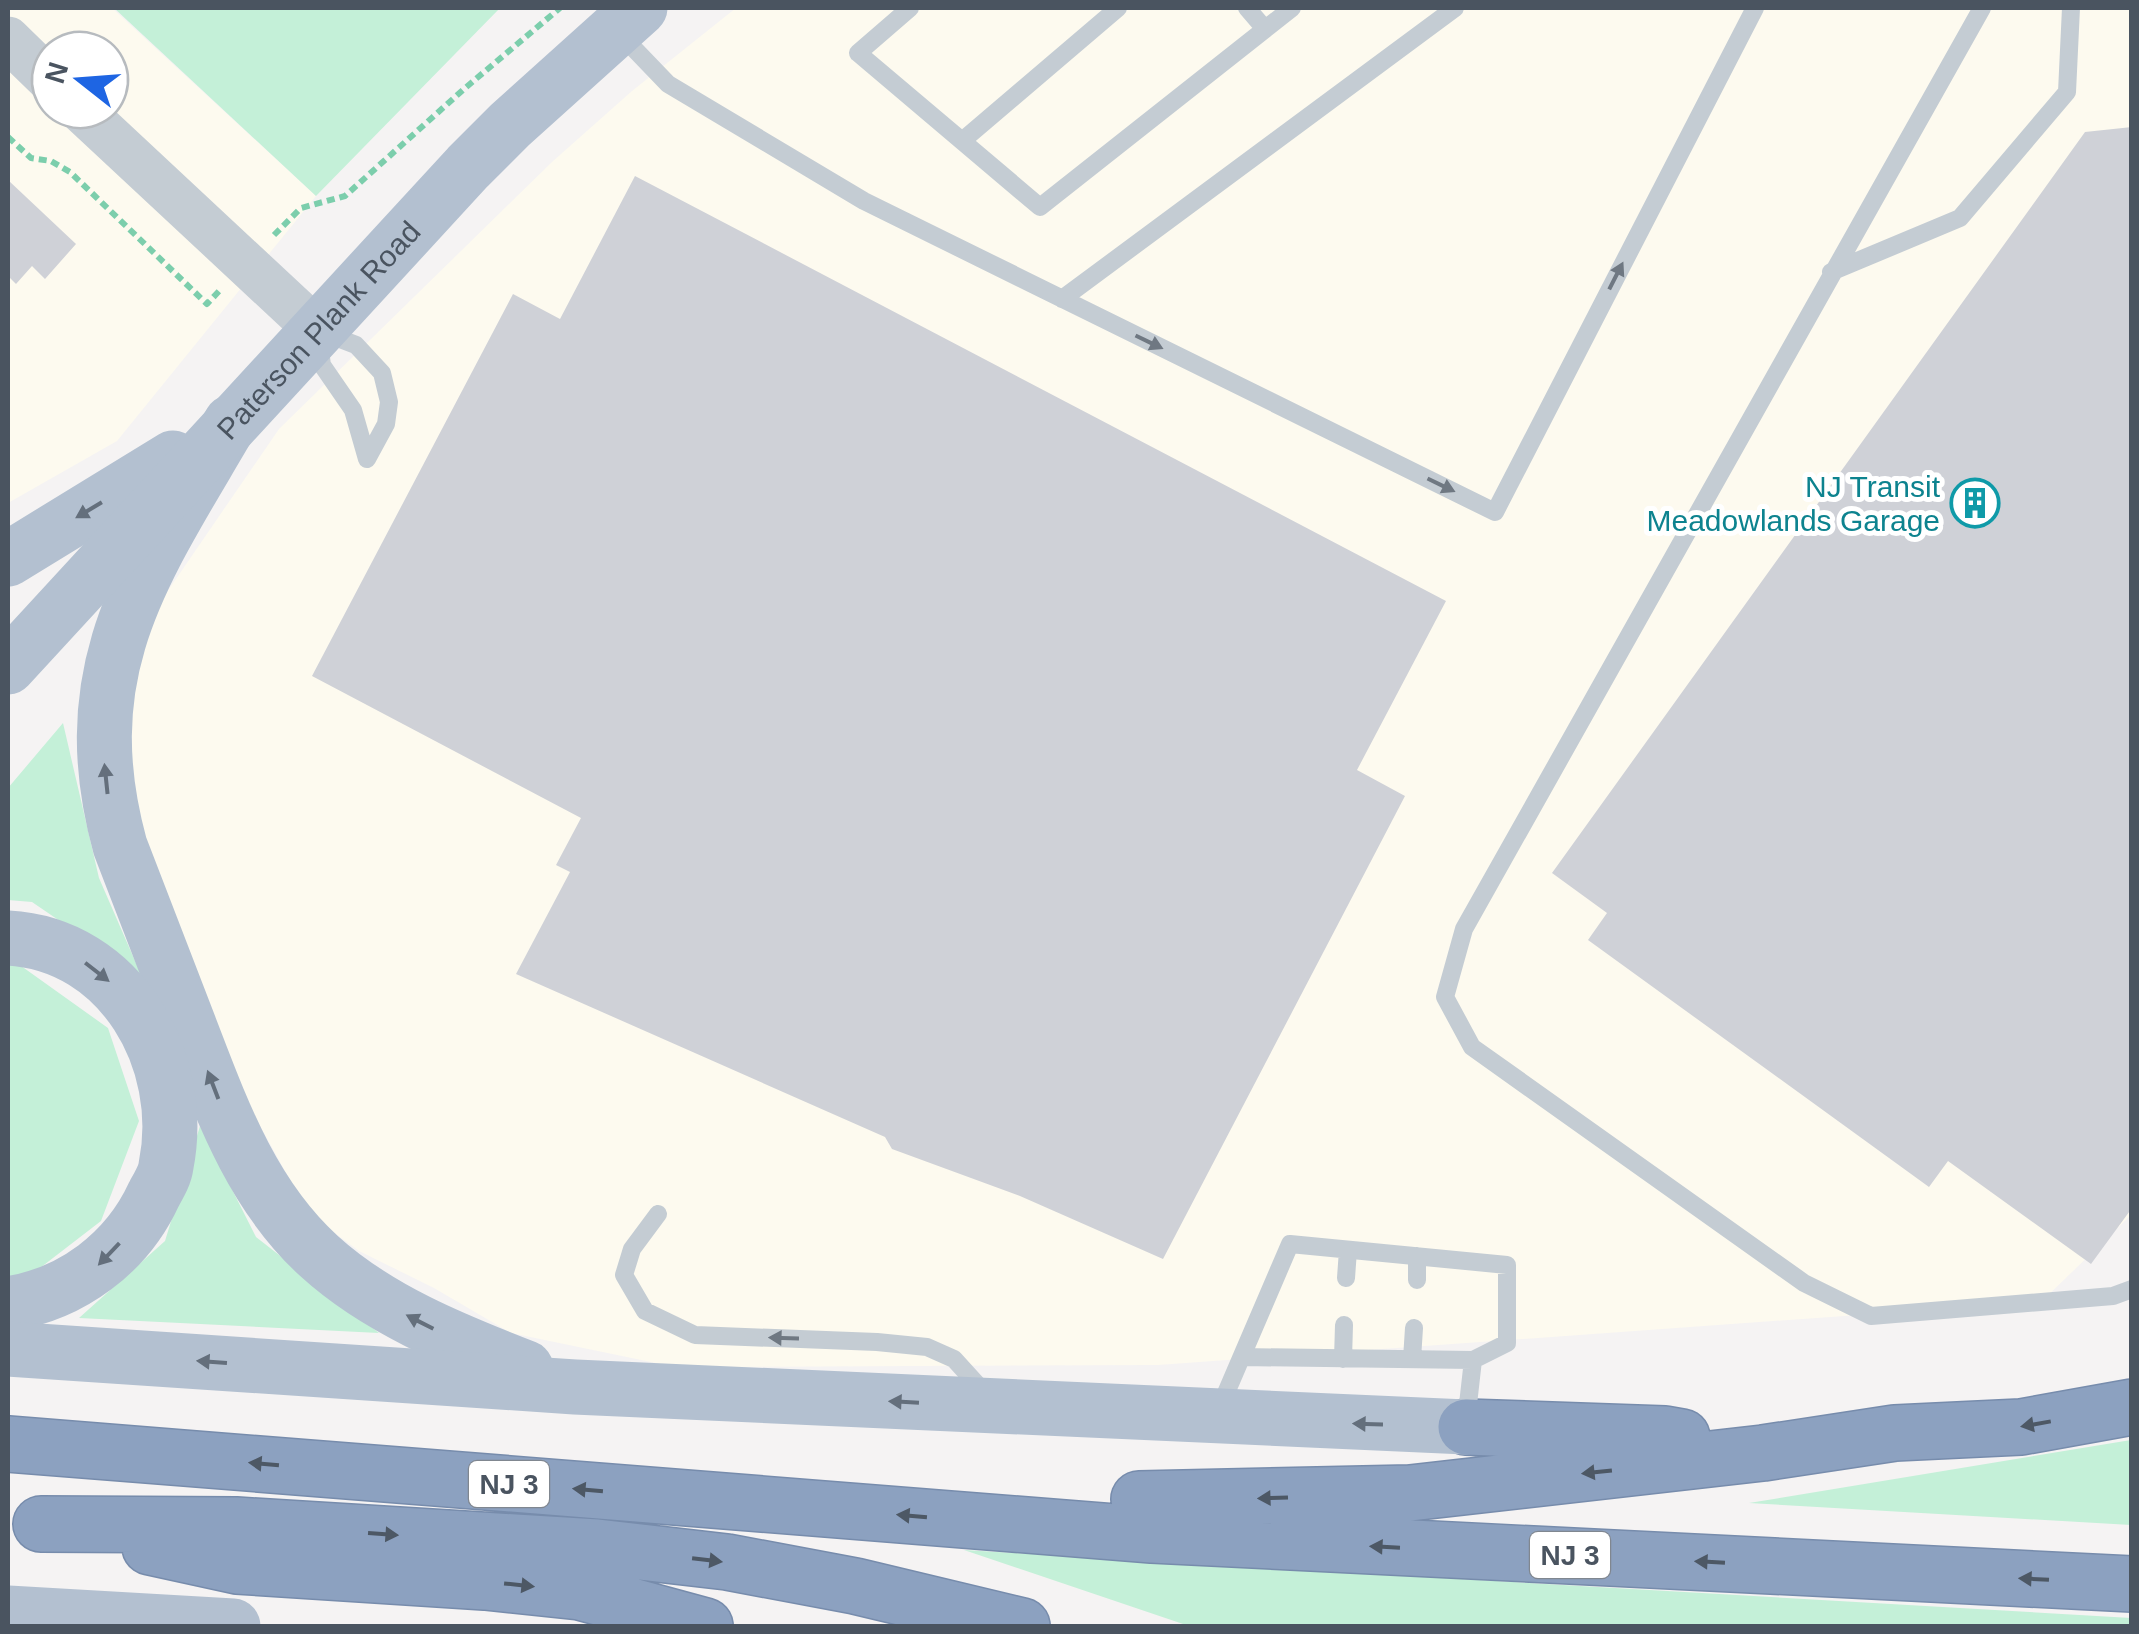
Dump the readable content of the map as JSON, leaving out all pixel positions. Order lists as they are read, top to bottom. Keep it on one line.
{"streets":{"highway":["NJ 3"],"main road":["Paterson Plank Road"]},"places":{"building":["NJ Transit Meadowlands Garage"]},"north":"left"}
